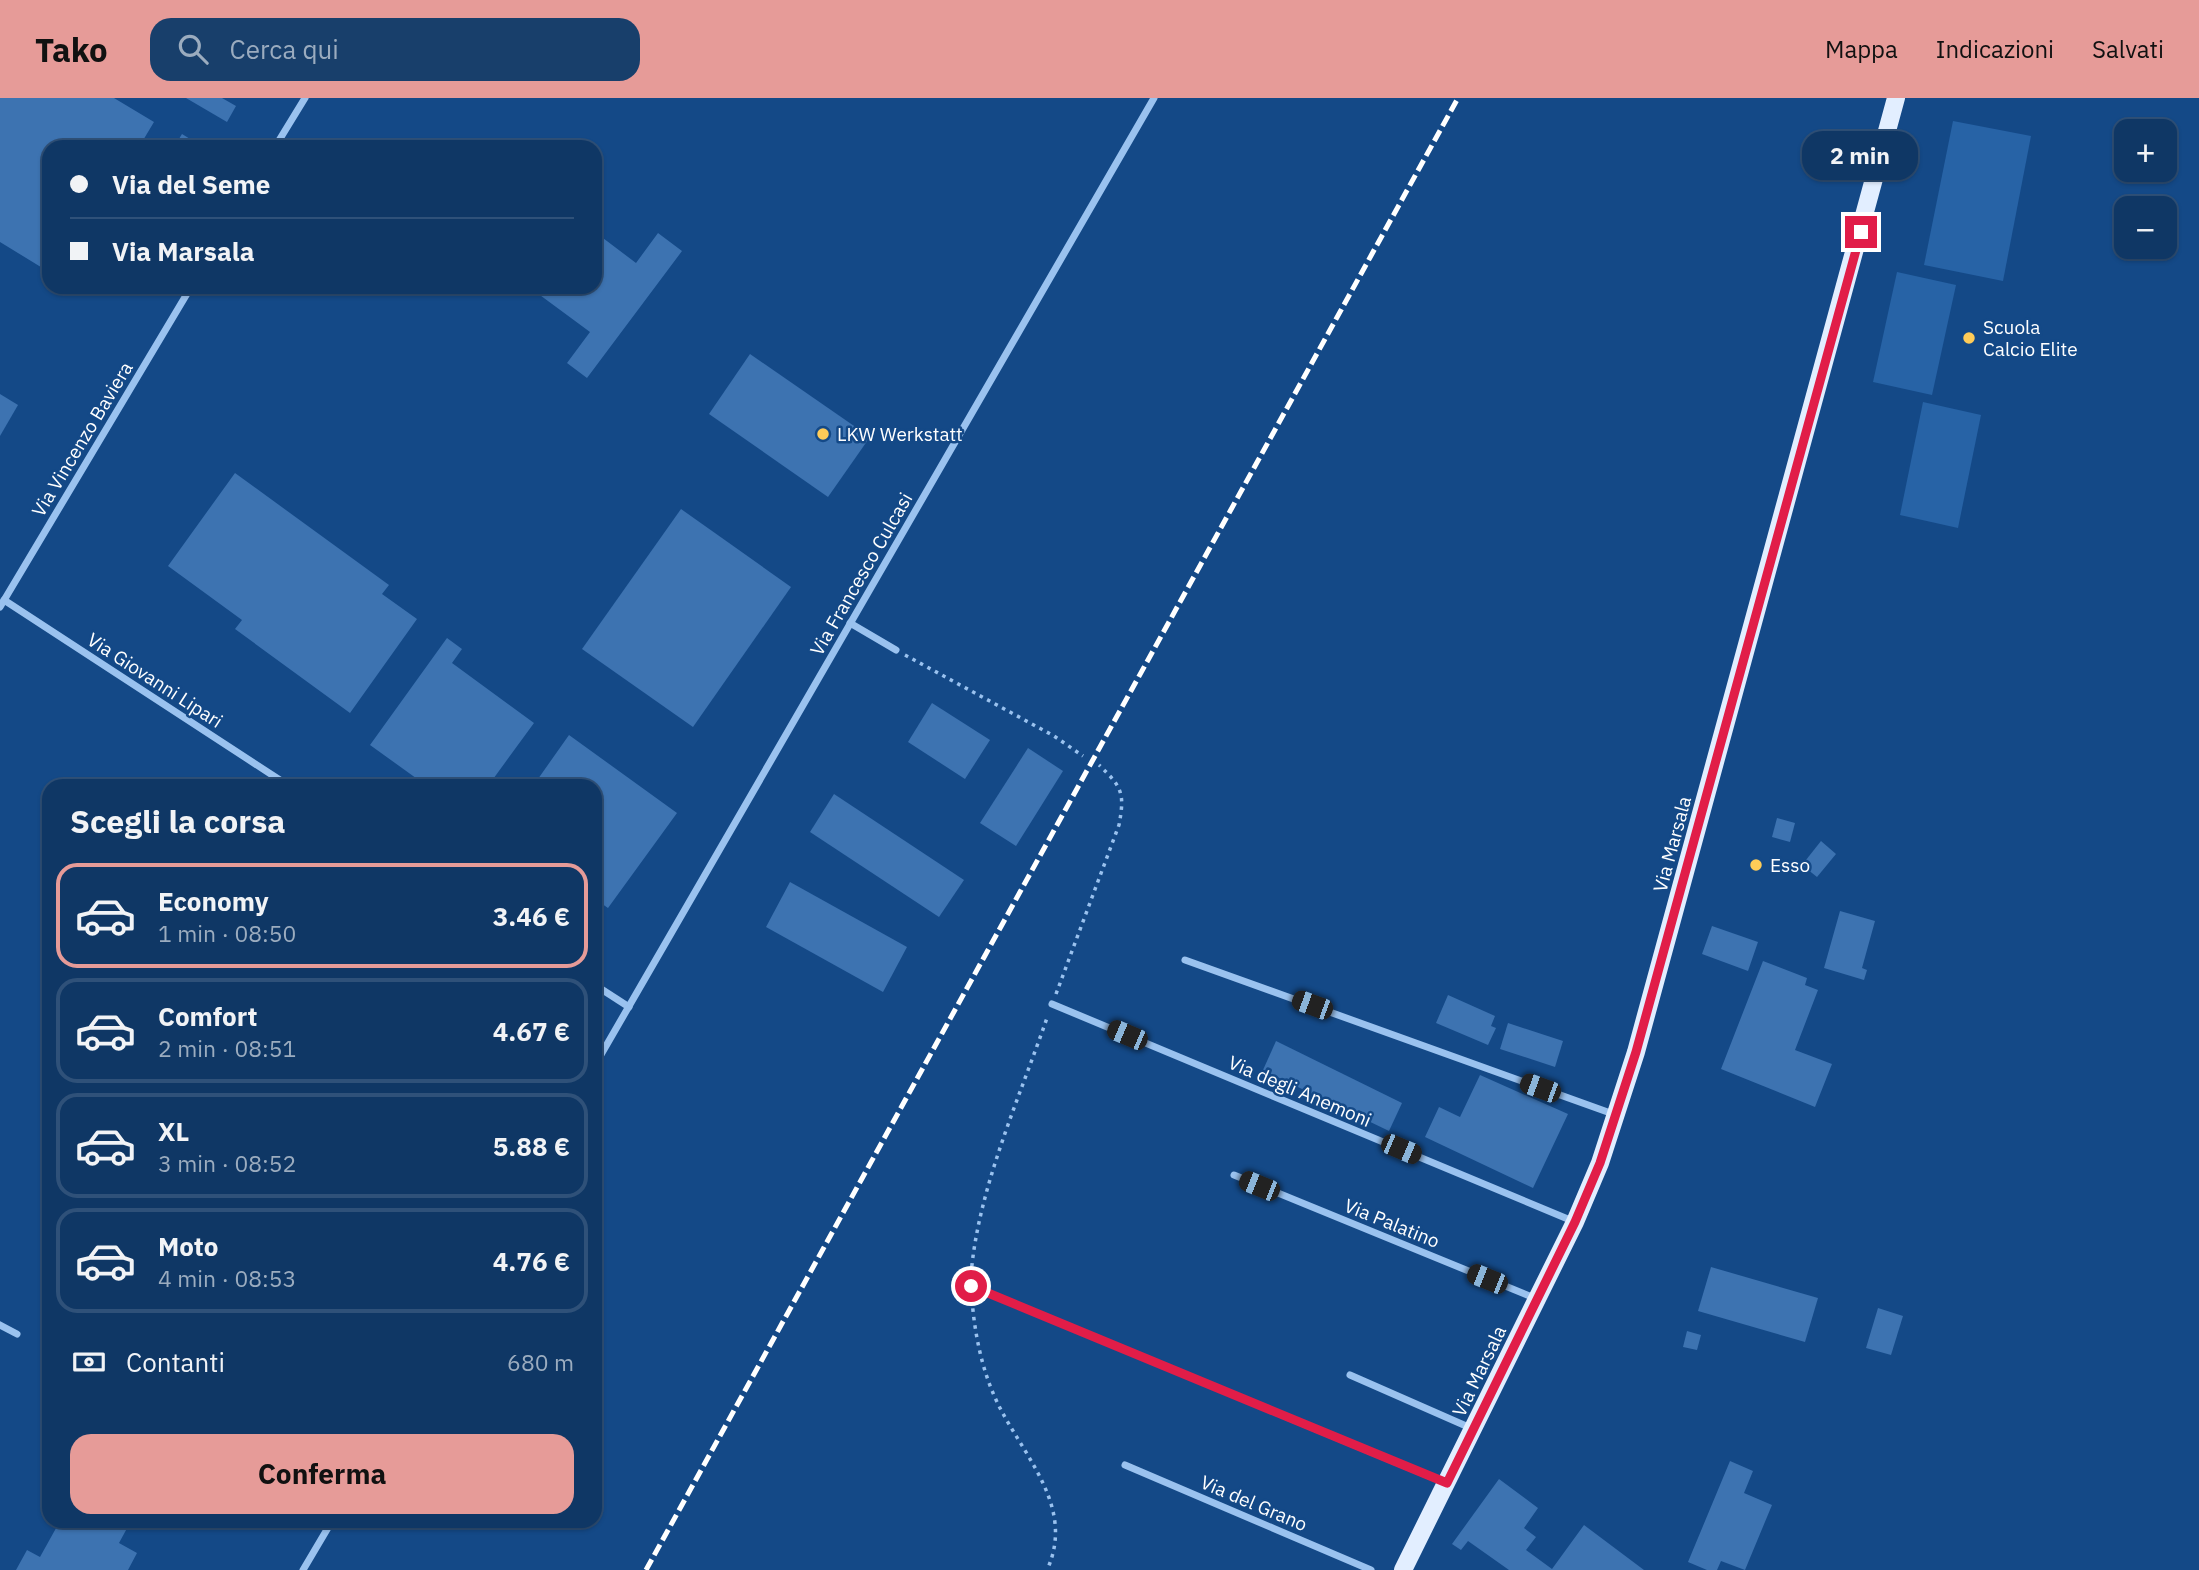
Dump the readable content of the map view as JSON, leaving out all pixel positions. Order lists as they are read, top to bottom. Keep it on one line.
{"streets":{"main road":["Via Marsala"],"street":["Via Vincenzo Baviera","Via Francesco Culcasi","Via Giovanni Lipari","Via degli Anemoni","Via Palatino","Via del Grano"]},"crossings":[["Via Vincenzo Baviera","Via Giovanni Lipari"],["Via Marsala","Via degli Anemoni"],["Via Marsala","Via Palatino"]],"places":["Scuola Calcio Elite","LKW Werkstatt","Esso"],"page":{"header":"Tako","search":"Cerca qui","nav":["Mappa","Indicazioni","Salvati"],"map_buttons":["+","−"],"bubble":"2 min","banner":["Via del Seme","Via Marsala"],"heading":"Scegli la corsa","list":[{"name":"Economy","note":"1 min · 08:50","value":"3.46 €"},{"name":"Comfort","note":"2 min · 08:51","value":"4.67 €"},{"name":"XL","note":"3 min · 08:52","value":"5.88 €"},{"name":"Moto","note":"4 min · 08:53","value":"4.76 €"}],"pay":["Contanti","680 m"],"buttons":"Conferma"}}
